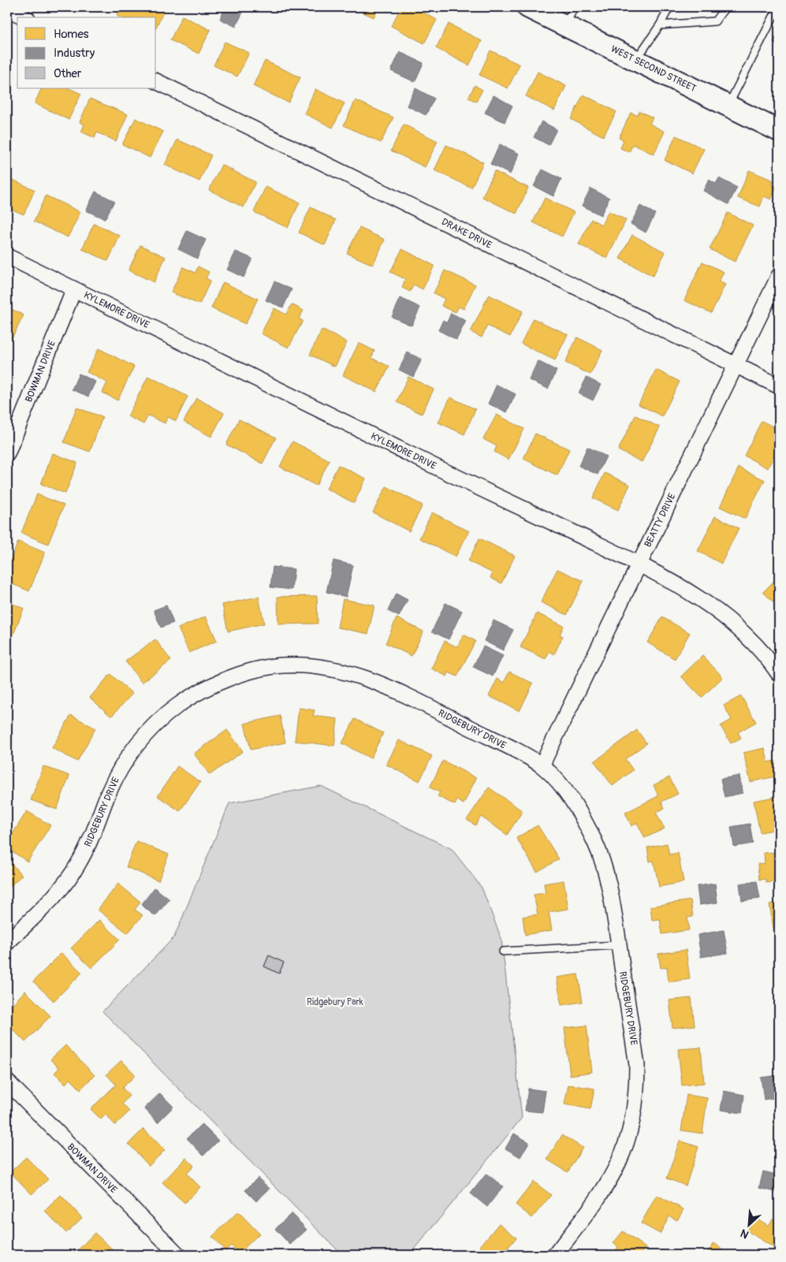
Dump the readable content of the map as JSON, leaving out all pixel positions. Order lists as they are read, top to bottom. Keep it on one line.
{"streets":{"main road":["WEST SECOND STREET"],"street":["DRAKE DRIVE","KYLEMORE DRIVE","BOWMAN DRIVE","BEATTY DRIVE","RIDGEBURY DRIVE"]},"crossings":[["DRAKE DRIVE","BEATTY DRIVE"],["KYLEMORE DRIVE","BOWMAN DRIVE"],["KYLEMORE DRIVE","BEATTY DRIVE"],["BEATTY DRIVE","RIDGEBURY DRIVE"]],"parks":["Ridgebury Park"],"legend":["Homes","Industry","Other"],"north":"bottom left"}
